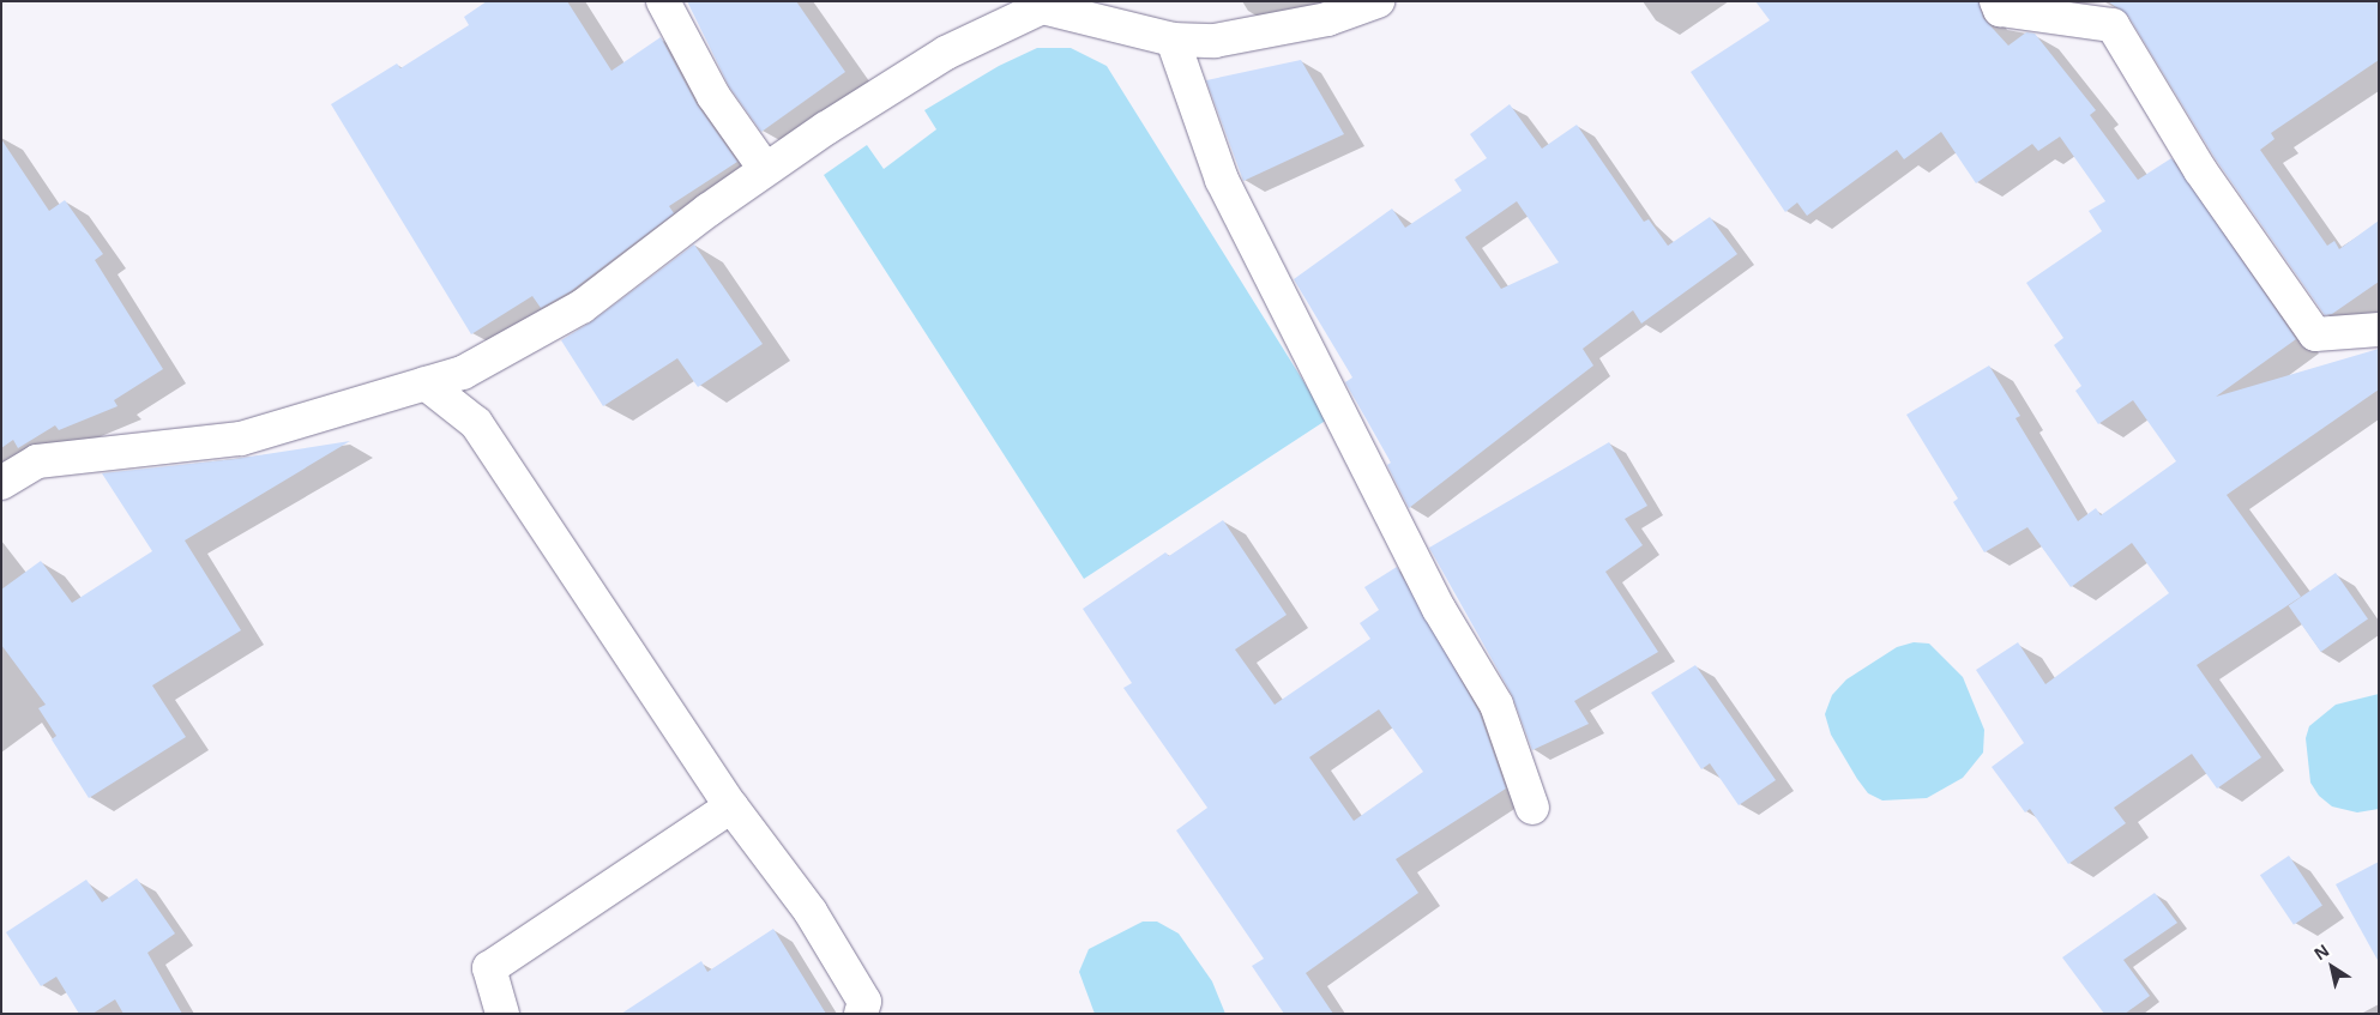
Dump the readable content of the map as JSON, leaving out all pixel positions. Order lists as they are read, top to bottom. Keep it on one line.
{"north":"top left"}
